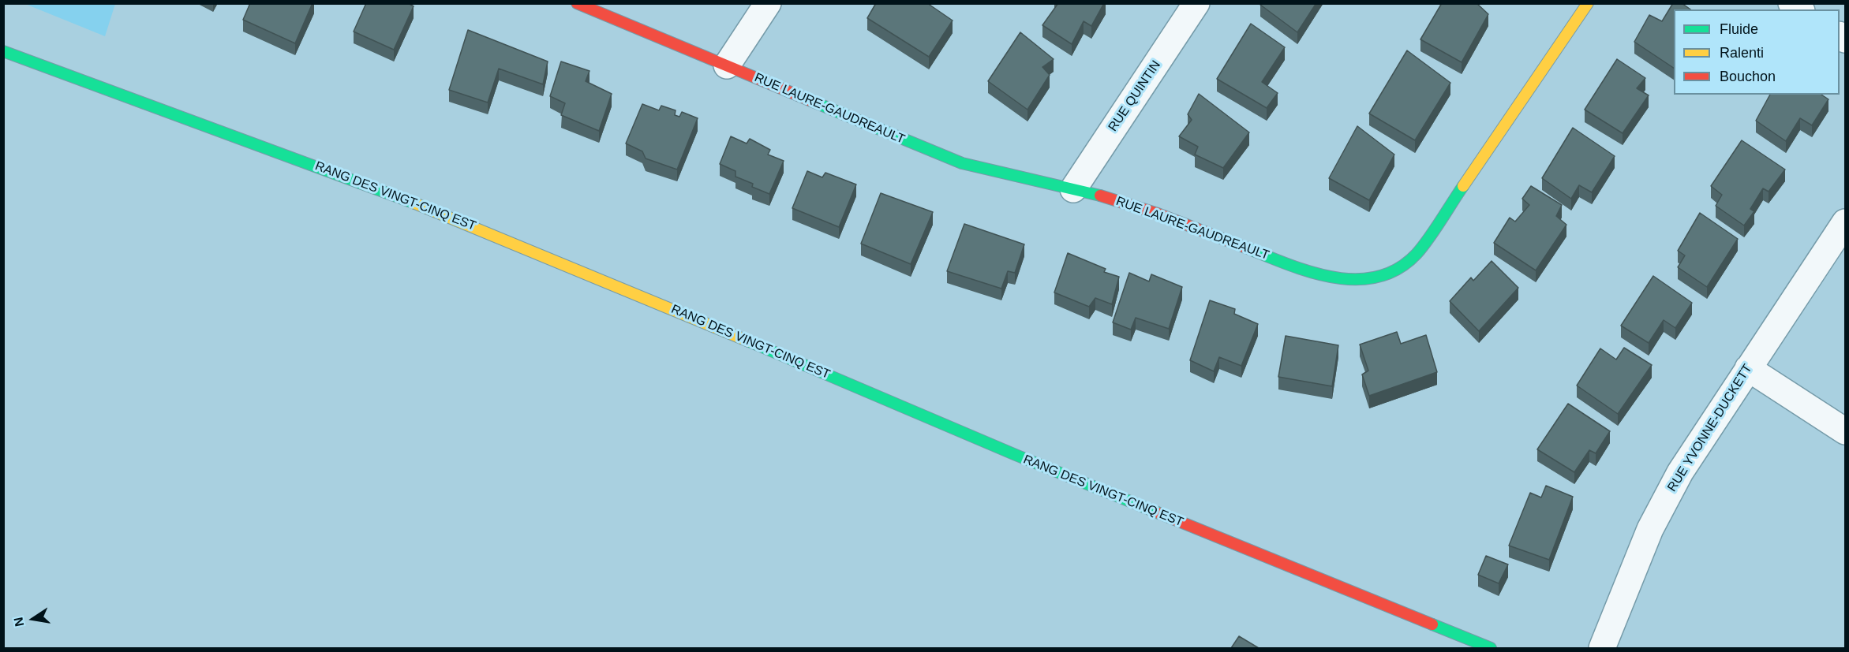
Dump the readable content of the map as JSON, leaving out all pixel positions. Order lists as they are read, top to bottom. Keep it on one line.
{"streets":{"street":["RUE QUINTIN","RUE LAURE-GAUDREAULT","RANG DES VINGT-CINQ EST","RUE YVONNE-DUCKETT"]},"crossings":[["RUE QUINTIN","RUE LAURE-GAUDREAULT"]],"legend":["Fluide","Ralenti","Bouchon"],"north":"left"}
